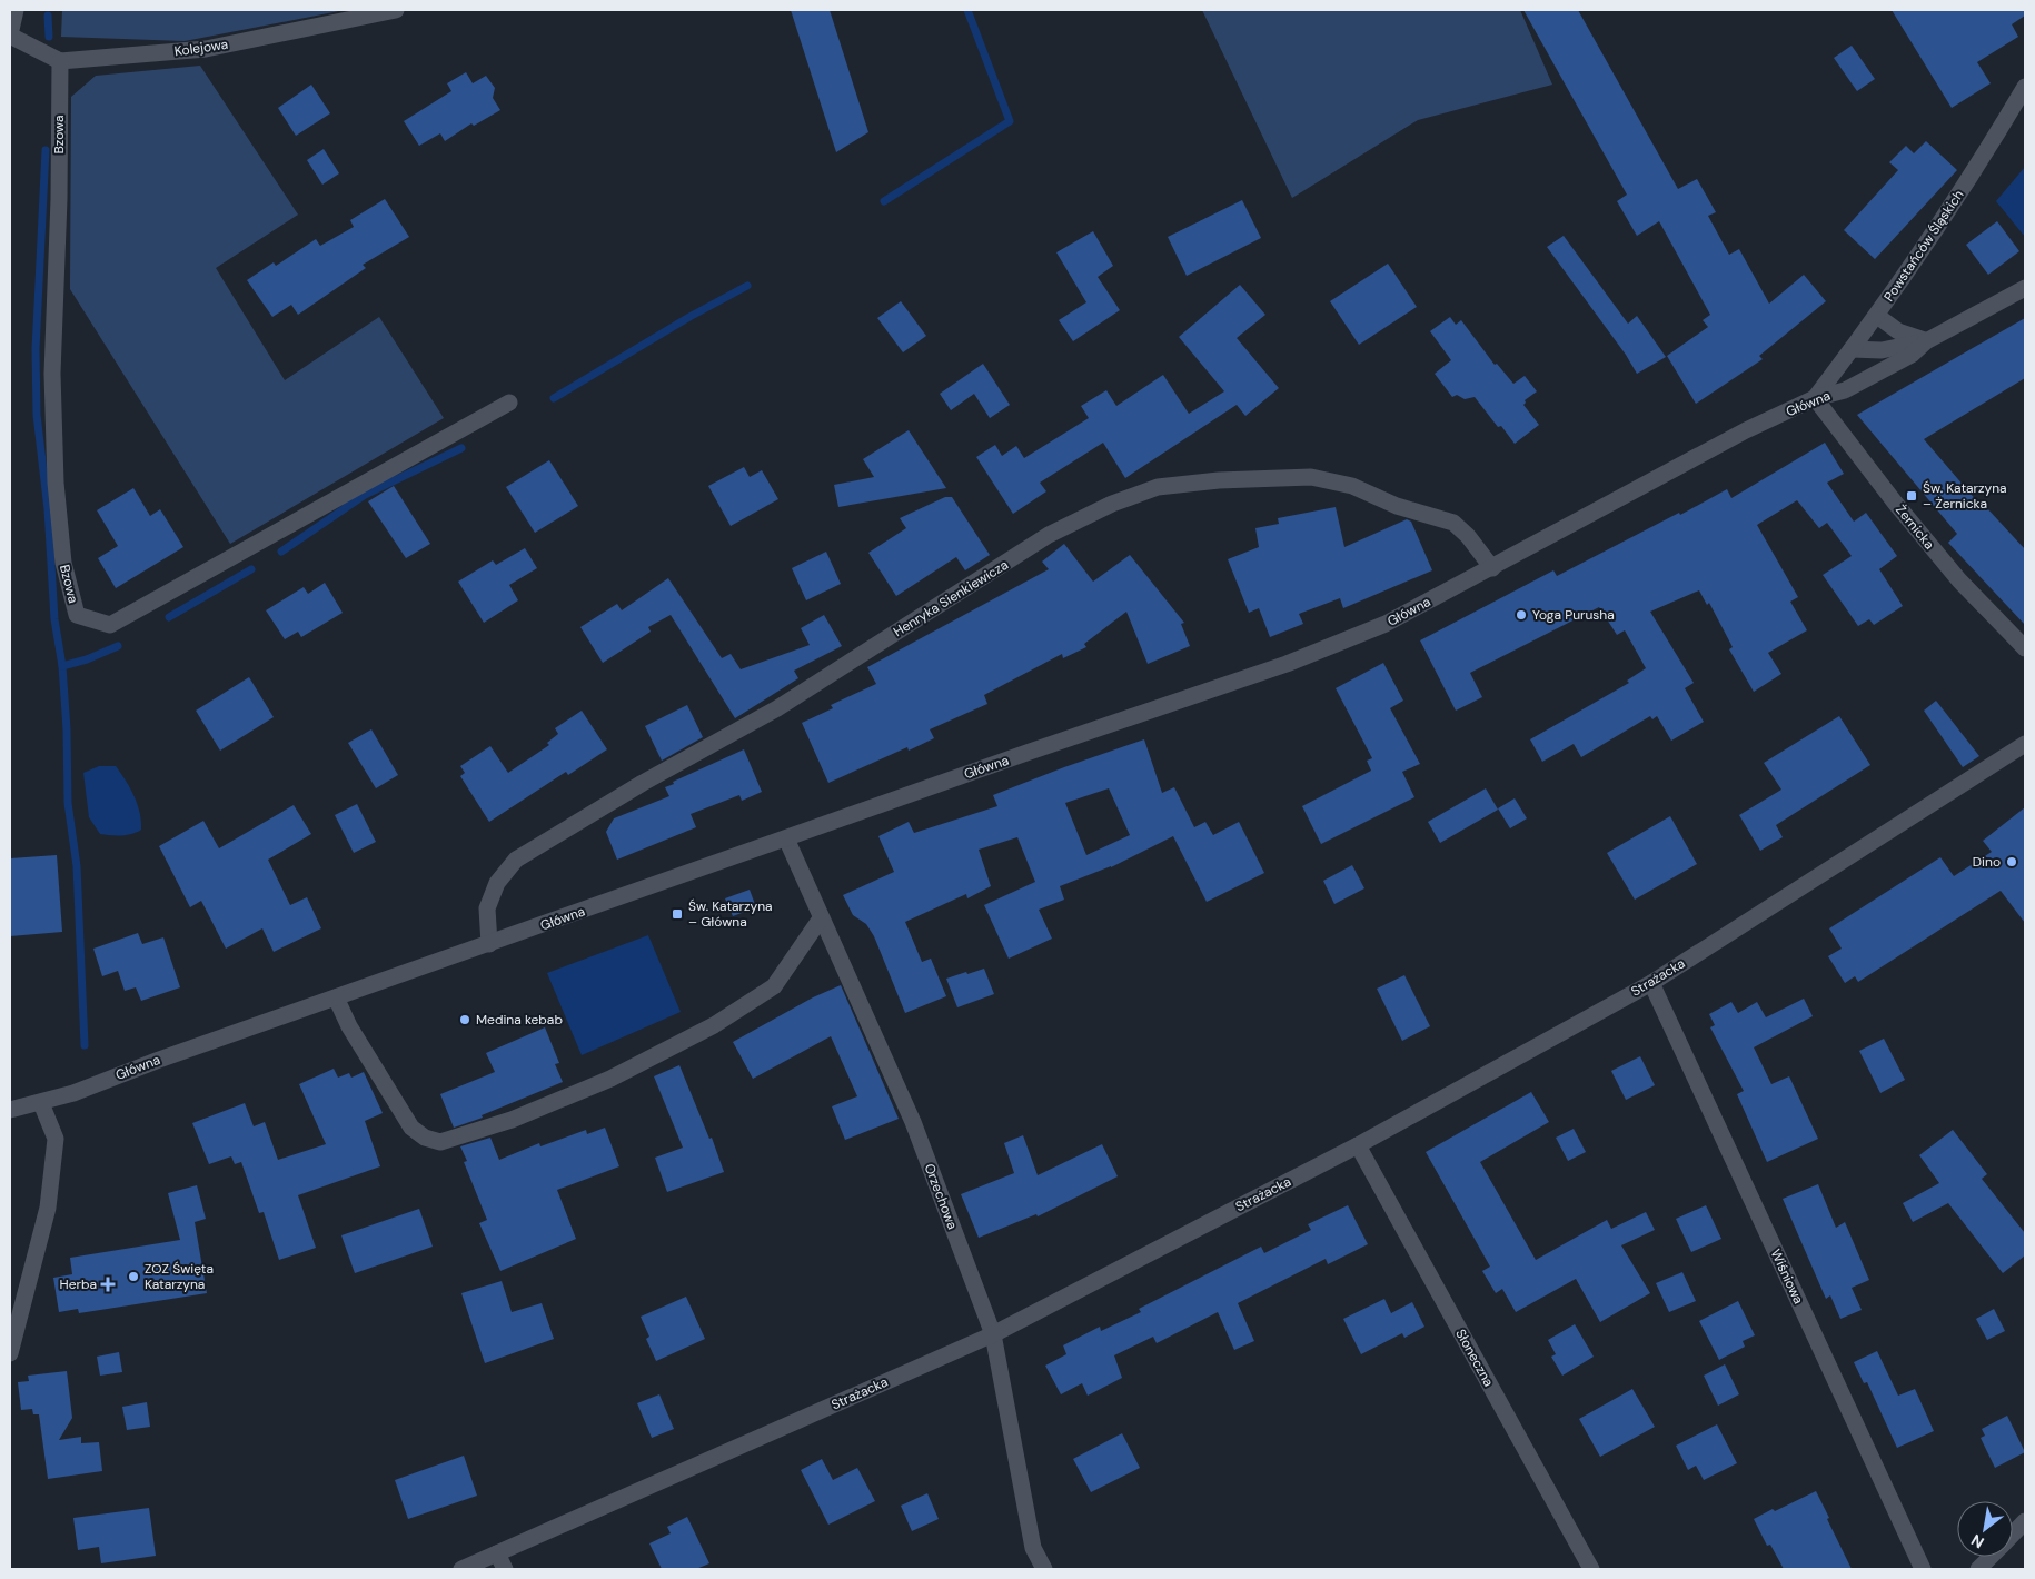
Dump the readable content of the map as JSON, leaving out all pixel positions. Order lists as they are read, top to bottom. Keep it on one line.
{"streets":{"street":["Kolejowa","Bzowa","Powstańców Śląskich","Główna","Żernicka","Henryka Sienkiewicza","Strażacka","Orzechowa","Wiśniowa","Słoneczna"]},"crossings":[["Kolejowa","Bzowa"],["Powstańców Śląskich","Główna"],["Powstańców Śląskich","Żernicka"],["Główna","Żernicka"],["Główna","Henryka Sienkiewicza"],["Główna","Orzechowa"],["Strażacka","Orzechowa"],["Strażacka","Wiśniowa"],["Strażacka","Słoneczna"]],"places":{"transit":["Św. Katarzyna – Żernicka","Św. Katarzyna – Główna"],"other":["Yoga Purusha","Dino","Medina kebab","ZOZ Święta Katarzyna"],"health":["Herba"]},"north":"bottom left"}
